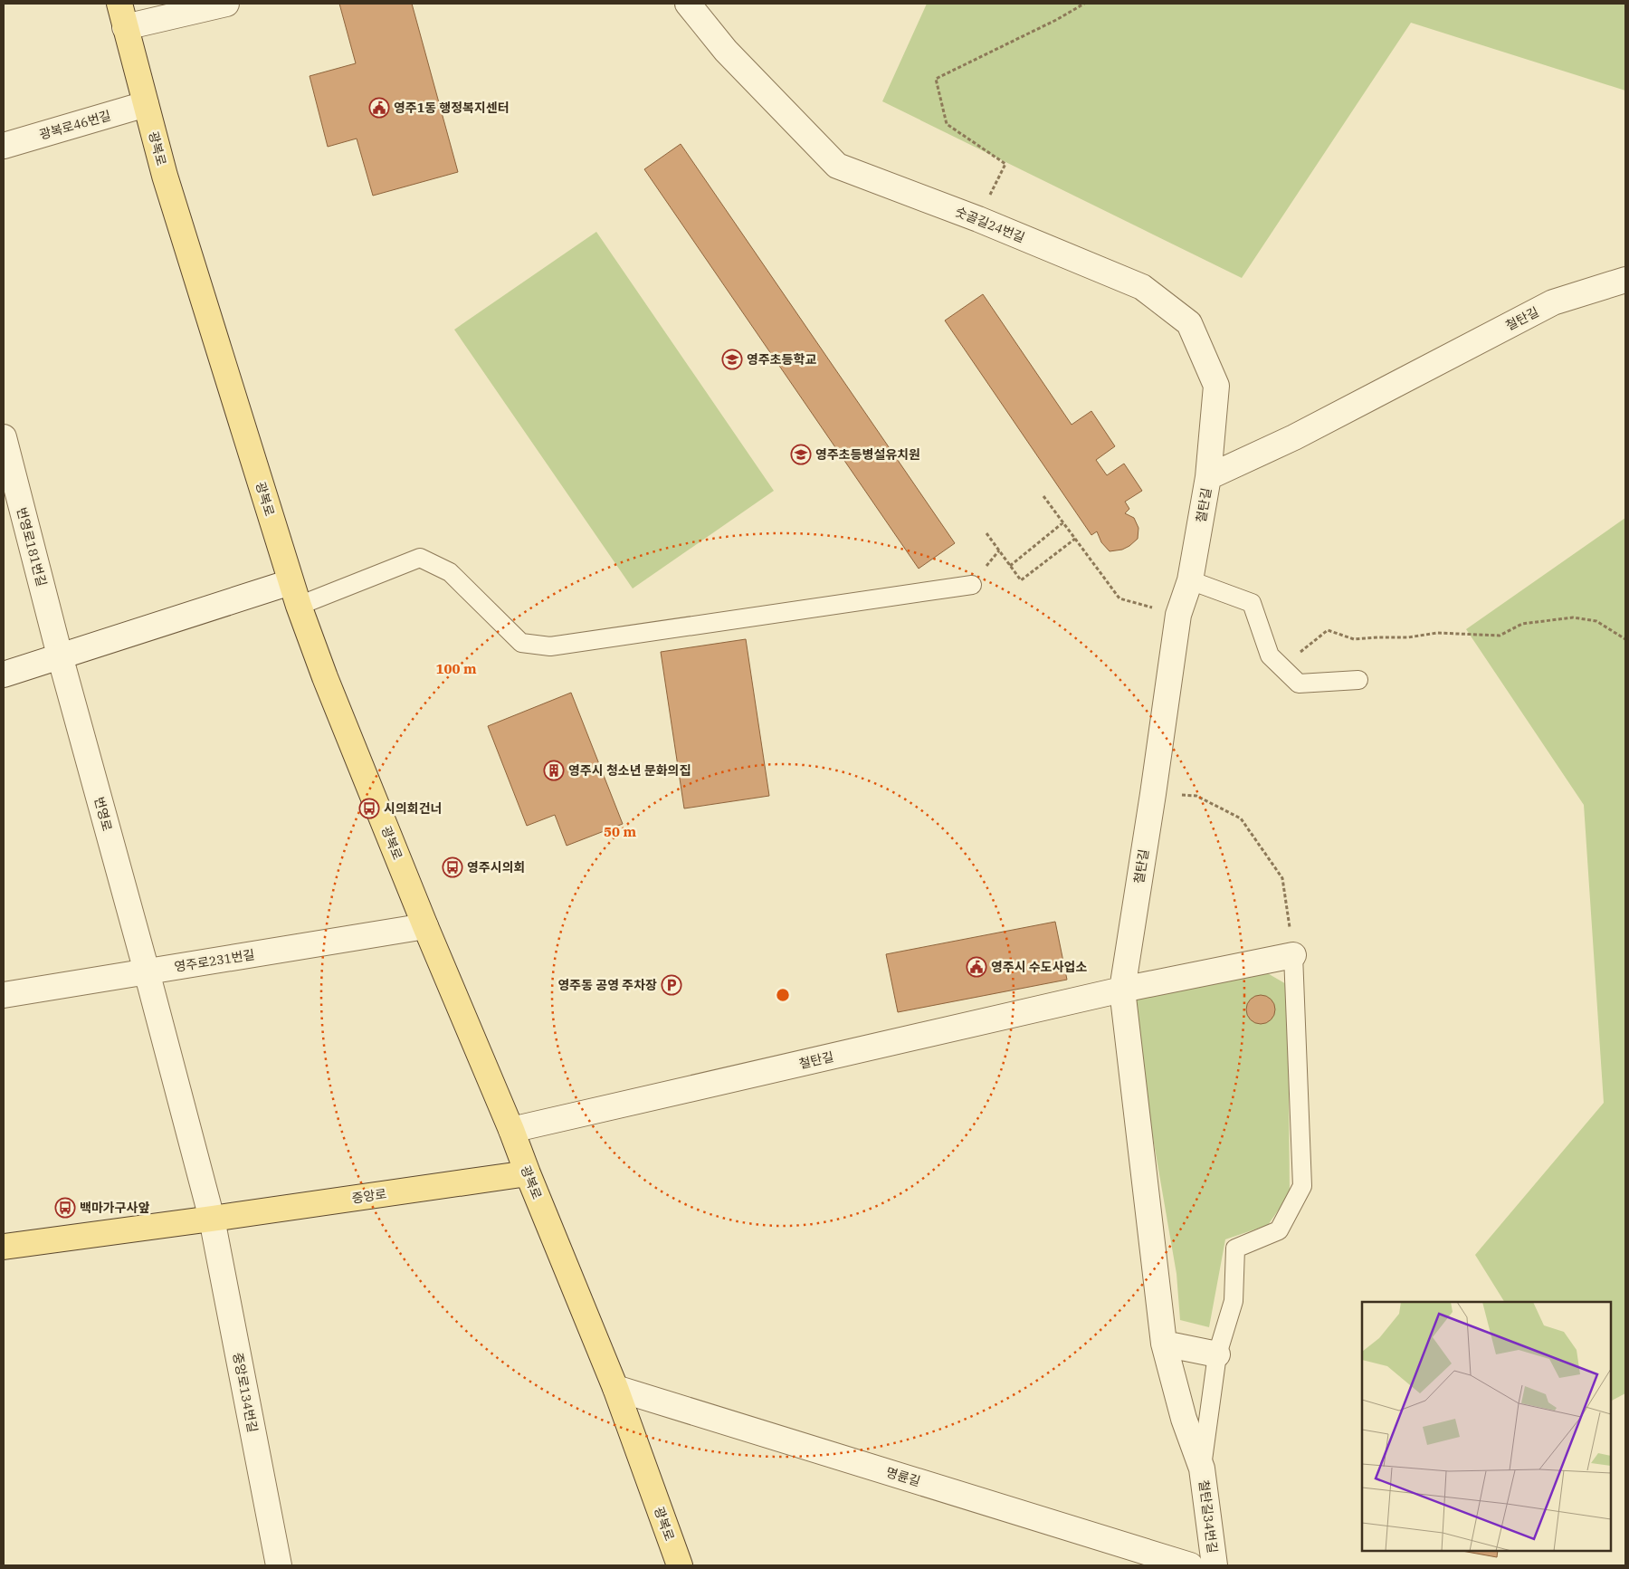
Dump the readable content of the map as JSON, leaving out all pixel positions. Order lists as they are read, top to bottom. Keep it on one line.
{"streets":{"main road":["광복로","중앙로"],"street":["광복로46번길","숫골길24번길","철탄길","번영로181번길","번영로","영주로231번길","중앙로134번길","명륜길","철탄길34번길"]},"crossings":[["광복로46번길","광복로"],["광복로","철탄길"],["광복로","영주로231번길"],["광복로","중앙로"],["광복로","명륜길"],["숫골길24번길","철탄길"],["철탄길","철탄길34번길"],["번영로181번길","번영로"],["번영로","영주로231번길"],["중앙로","중앙로134번길"]],"places":{"public building":["영주1동 행정복지센터","영주시 수도사업소"],"school or university":["영주초등학교","영주초등병설유치원"],"building":["영주시 청소년 문화의집"],"bus stop":["시의회건너","영주시의회","백마가구사앞"],"parking":["영주동 공영 주차장"]},"rings":["100 m","50 m"]}
